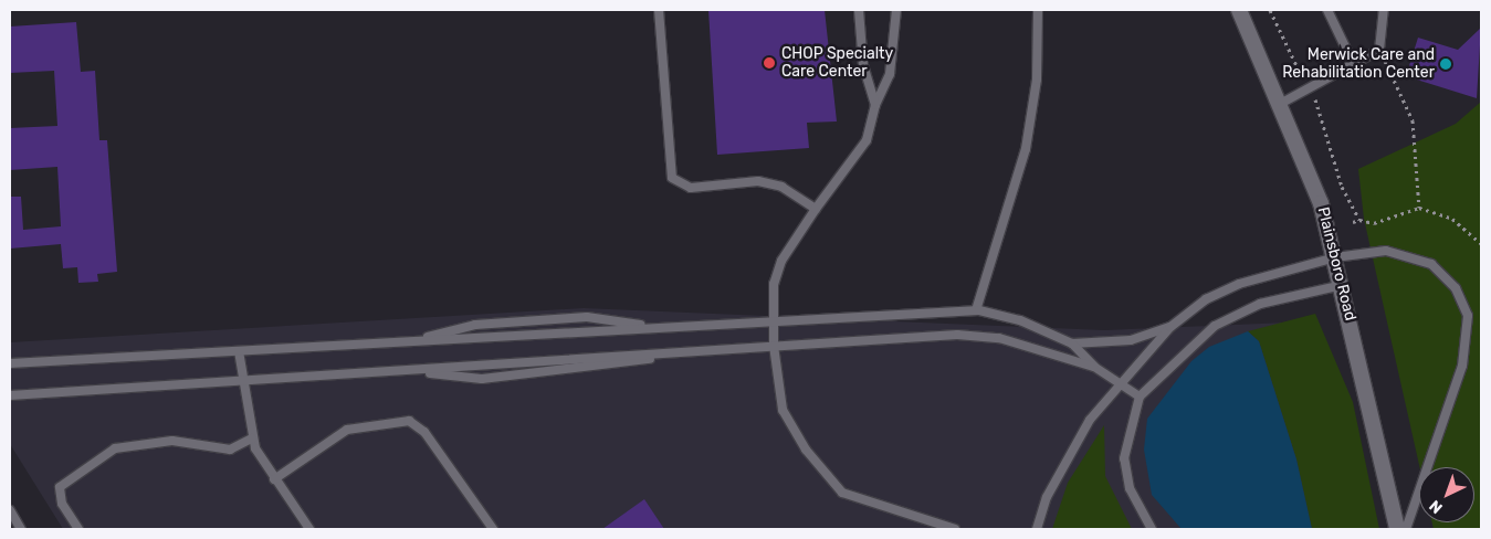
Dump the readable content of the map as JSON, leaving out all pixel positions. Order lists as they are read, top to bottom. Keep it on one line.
{"streets":{"street":["Plainsboro Road"]},"places":["CHOP Specialty Care Center","Merwick Care and Rehabilitation Center"],"north":"bottom left"}
